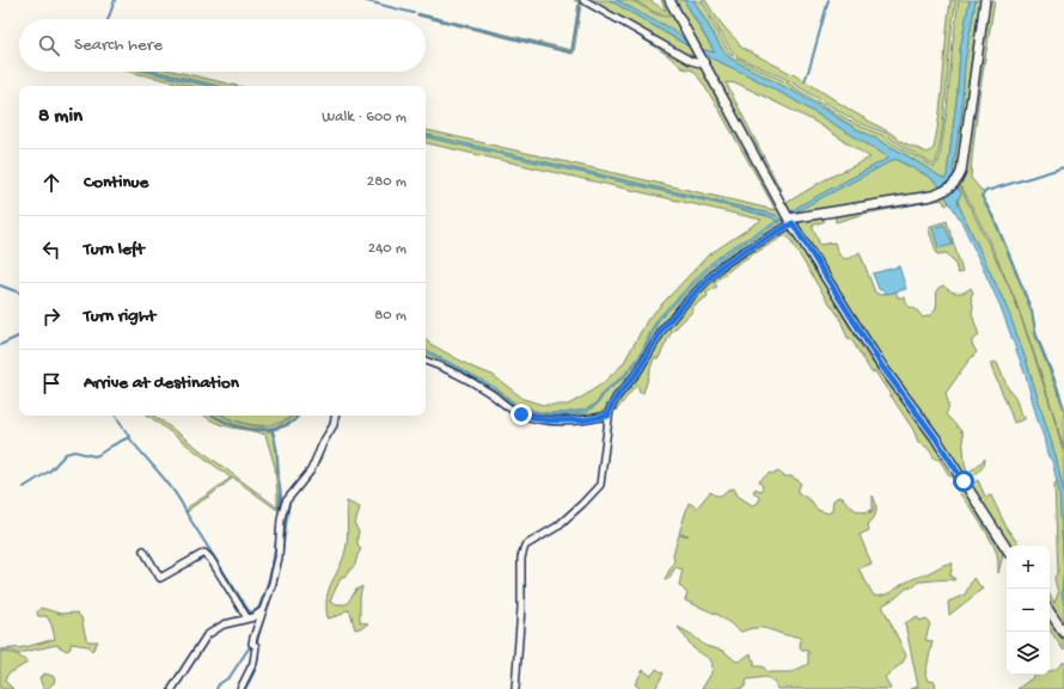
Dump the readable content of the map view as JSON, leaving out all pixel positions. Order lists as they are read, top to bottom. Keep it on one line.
{"page":{"search":"Search here","heading":["8 min","Walk · 600 m"],"list":[["Continue","280 m"],["Turn left","240 m"],["Turn right","80 m"],"Arrive at destination"],"map_buttons":["+","−"]}}
